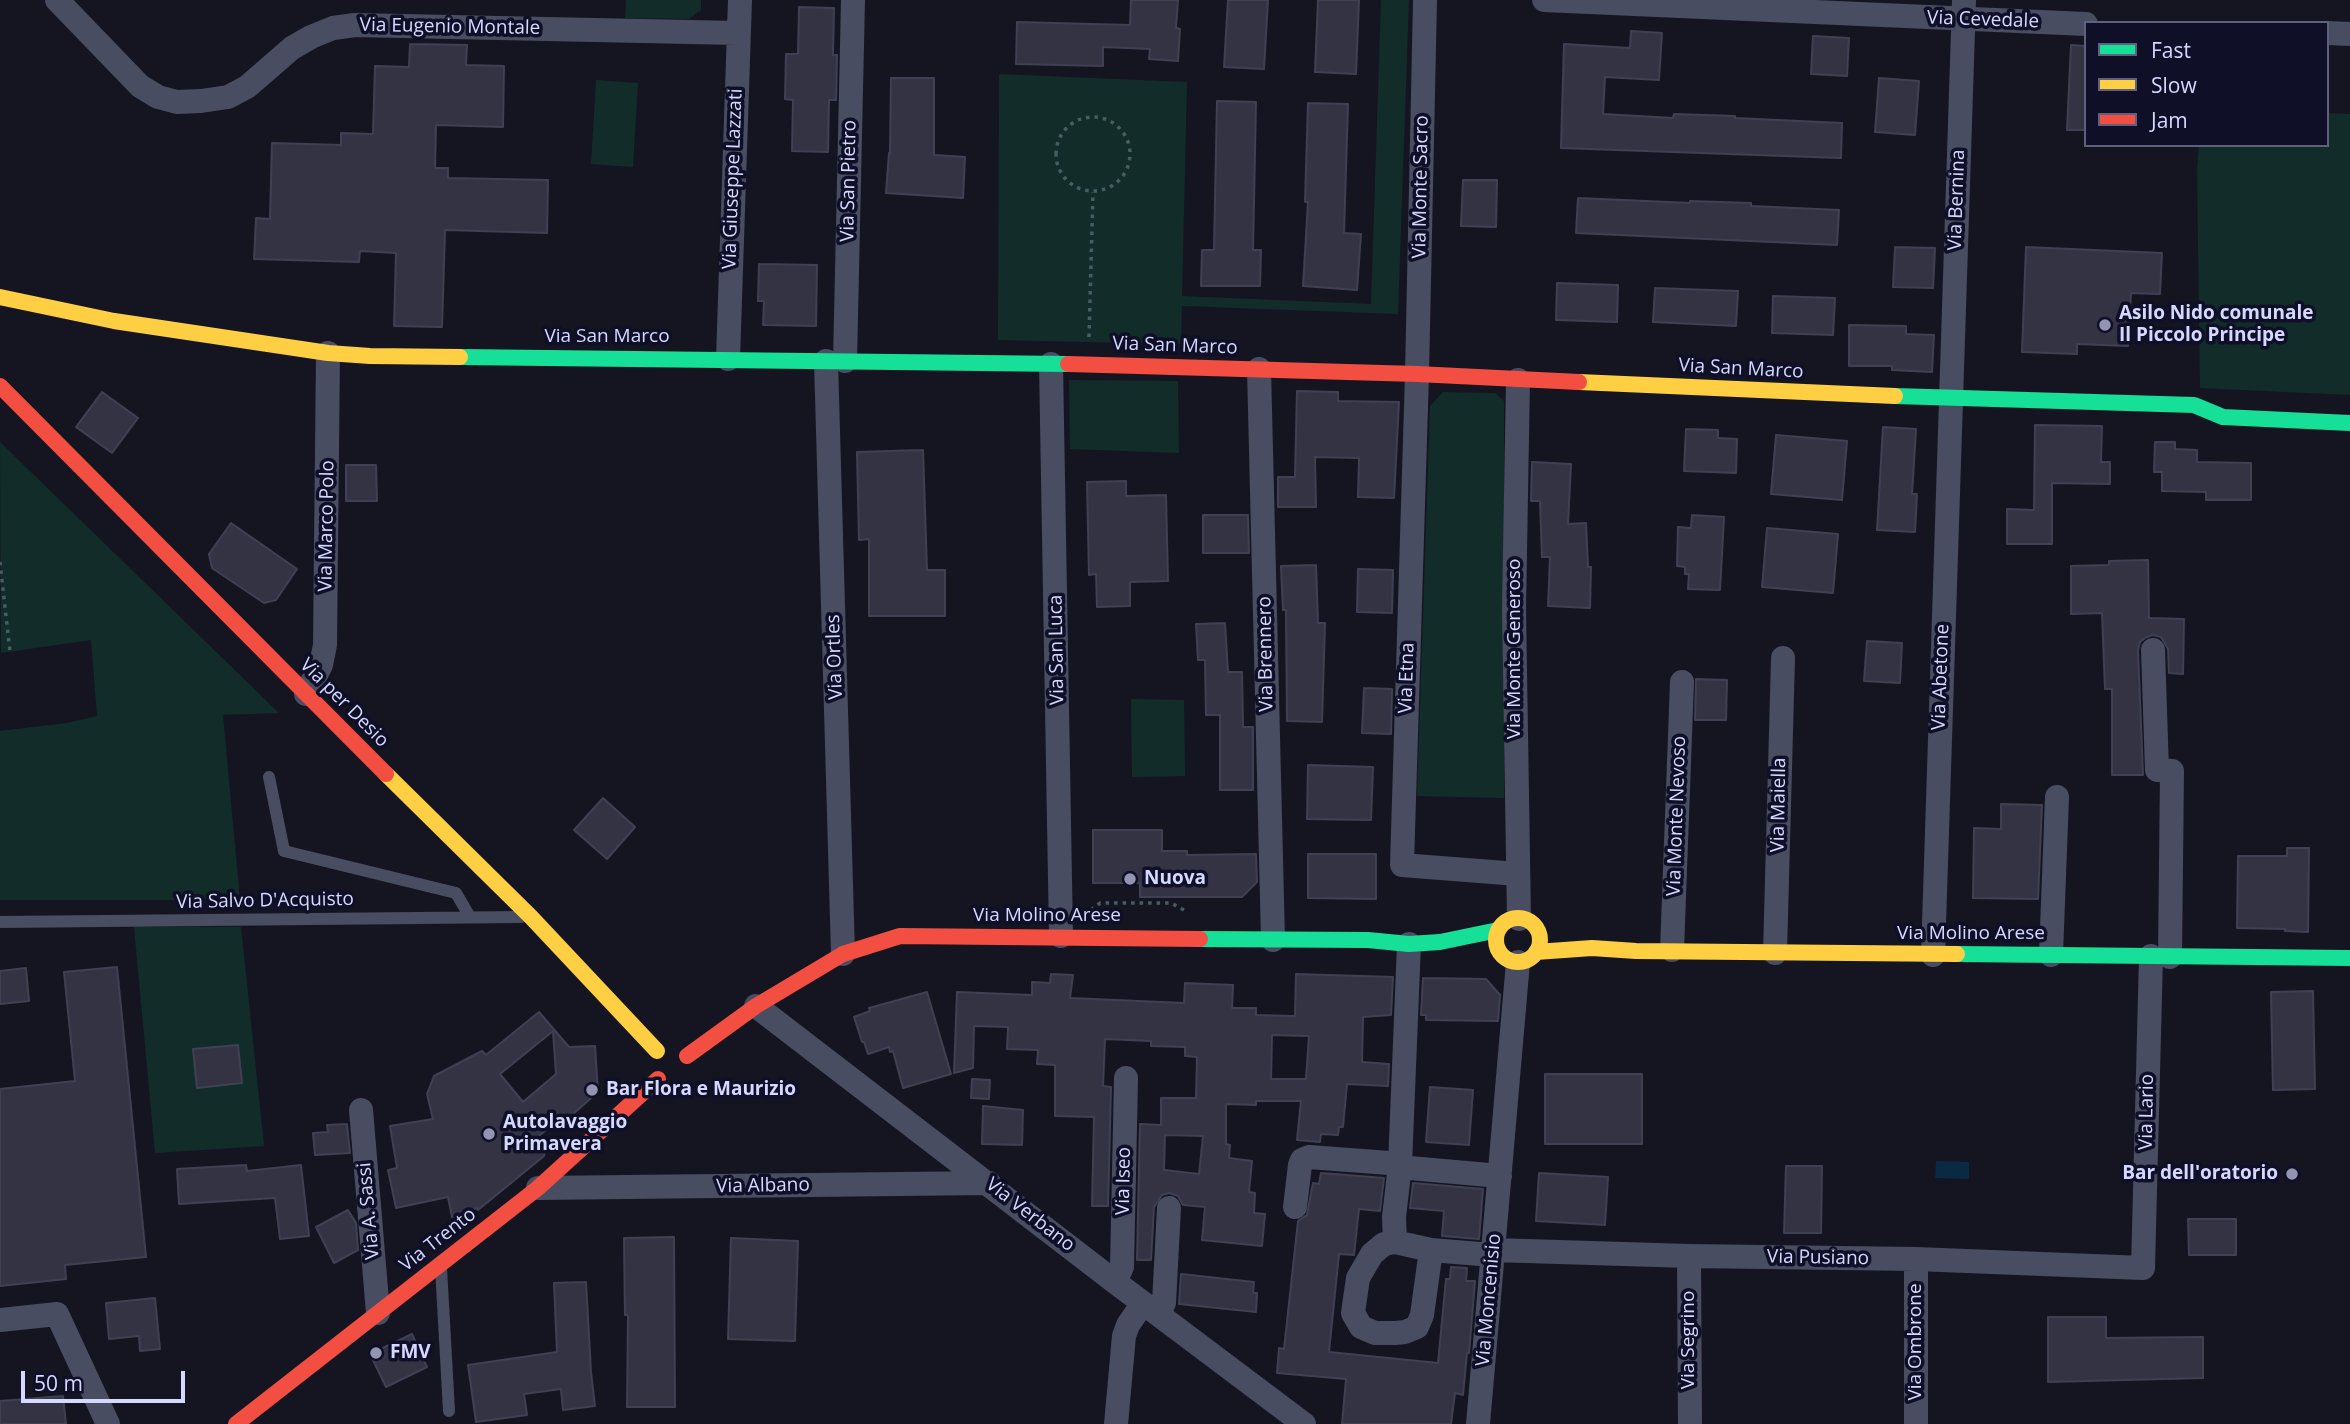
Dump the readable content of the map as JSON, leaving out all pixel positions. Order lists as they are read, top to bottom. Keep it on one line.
{"streets":{"street":["Via Cevedale","Via Eugenio Montale","Via Giuseppe Lazzati","Via San Pietro","Via Monte Sacro","Via Bernina","Via San Marco","Via Marco Polo","Via Monte Generoso","Via San Luca","Via Brennero","Via Ortles","Via Abetone","Via Etna","Via per Desio","Via Maiella","Via Monte Nevoso","Via Molino Arese","Via Lario","Via Iseo","Via Albano","Via A. Sassi","Via Verbano","Via Trento","Via Pusiano","Via Moncenisio","Via Segrino","Via Ombrone"],"lane":["Via Salvo D'Acquisto"]},"crossings":[["Via Cevedale","Via Bernina"],["Via Eugenio Montale","Via Giuseppe Lazzati"],["Via Giuseppe Lazzati","Via San Marco"],["Via San Pietro","Via San Marco"],["Via San Pietro","Via Ortles"],["Via Monte Sacro","Via San Marco"],["Via Monte Sacro","Via Etna"],["Via Bernina","Via San Marco"],["Via Bernina","Via Abetone"],["Via San Marco","Via Marco Polo"],["Via San Marco","Via Monte Generoso"],["Via San Marco","Via San Luca"],["Via San Marco","Via Brennero"],["Via San Marco","Via Ortles"],["Via San Marco","Via Abetone"],["Via San Marco","Via Etna"],["Via Marco Polo","Via per Desio"],["Via Monte Generoso","Via Etna"],["Via Monte Generoso","Via Molino Arese"],["Via San Luca","Via Molino Arese"],["Via Brennero","Via Molino Arese"],["Via Ortles","Via Molino Arese"],["Via Abetone","Via Molino Arese"],["Via per Desio","Via Salvo D'Acquisto"],["Via per Desio","Via Molino Arese"],["Via per Desio","Via Trento"],["Via Maiella","Via Molino Arese"],["Via Monte Nevoso","Via Molino Arese"],["Via Molino Arese","Via Lario"],["Via Molino Arese","Via Verbano"],["Via Molino Arese","Via Trento"],["Via Molino Arese","Via Moncenisio"],["Via Lario","Via Pusiano"],["Via Iseo","Via Verbano"],["Via Albano","Via Verbano"],["Via Albano","Via Trento"],["Via A. Sassi","Via Trento"],["Via Pusiano","Via Moncenisio"],["Via Pusiano","Via Segrino"],["Via Pusiano","Via Ombrone"]],"places":["Asilo Nido comunale Il Piccolo Principe","Nuova","Bar Flora e Maurizio","Autolavaggio Primavera","Bar dell'oratorio","FMV"],"legend":["Fast","Slow","Jam"],"scale_bar":"50 m"}
